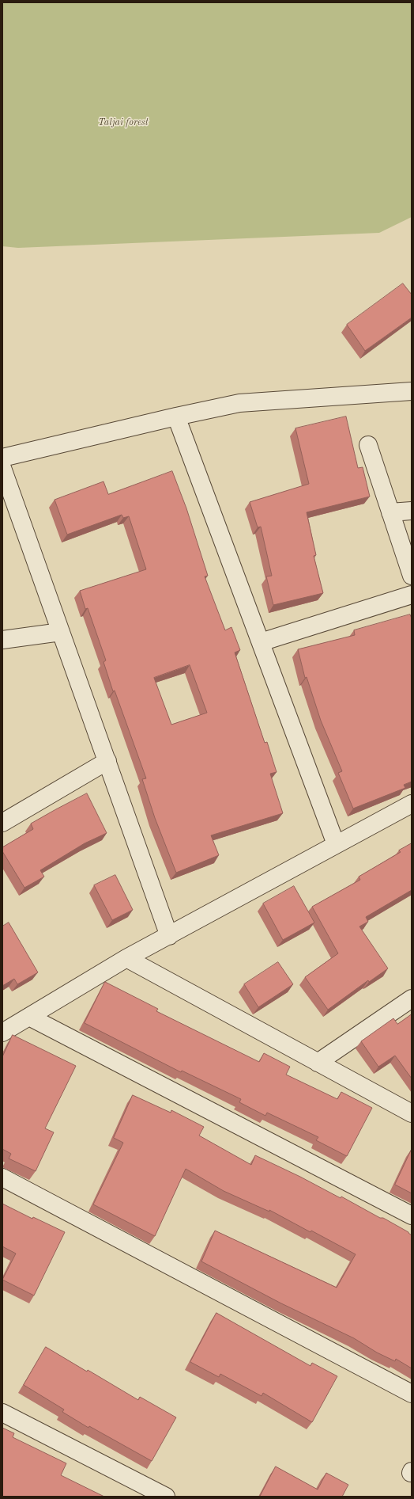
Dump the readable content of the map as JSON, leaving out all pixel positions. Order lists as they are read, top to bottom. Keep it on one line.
{"parks":["Taljai forest"]}
